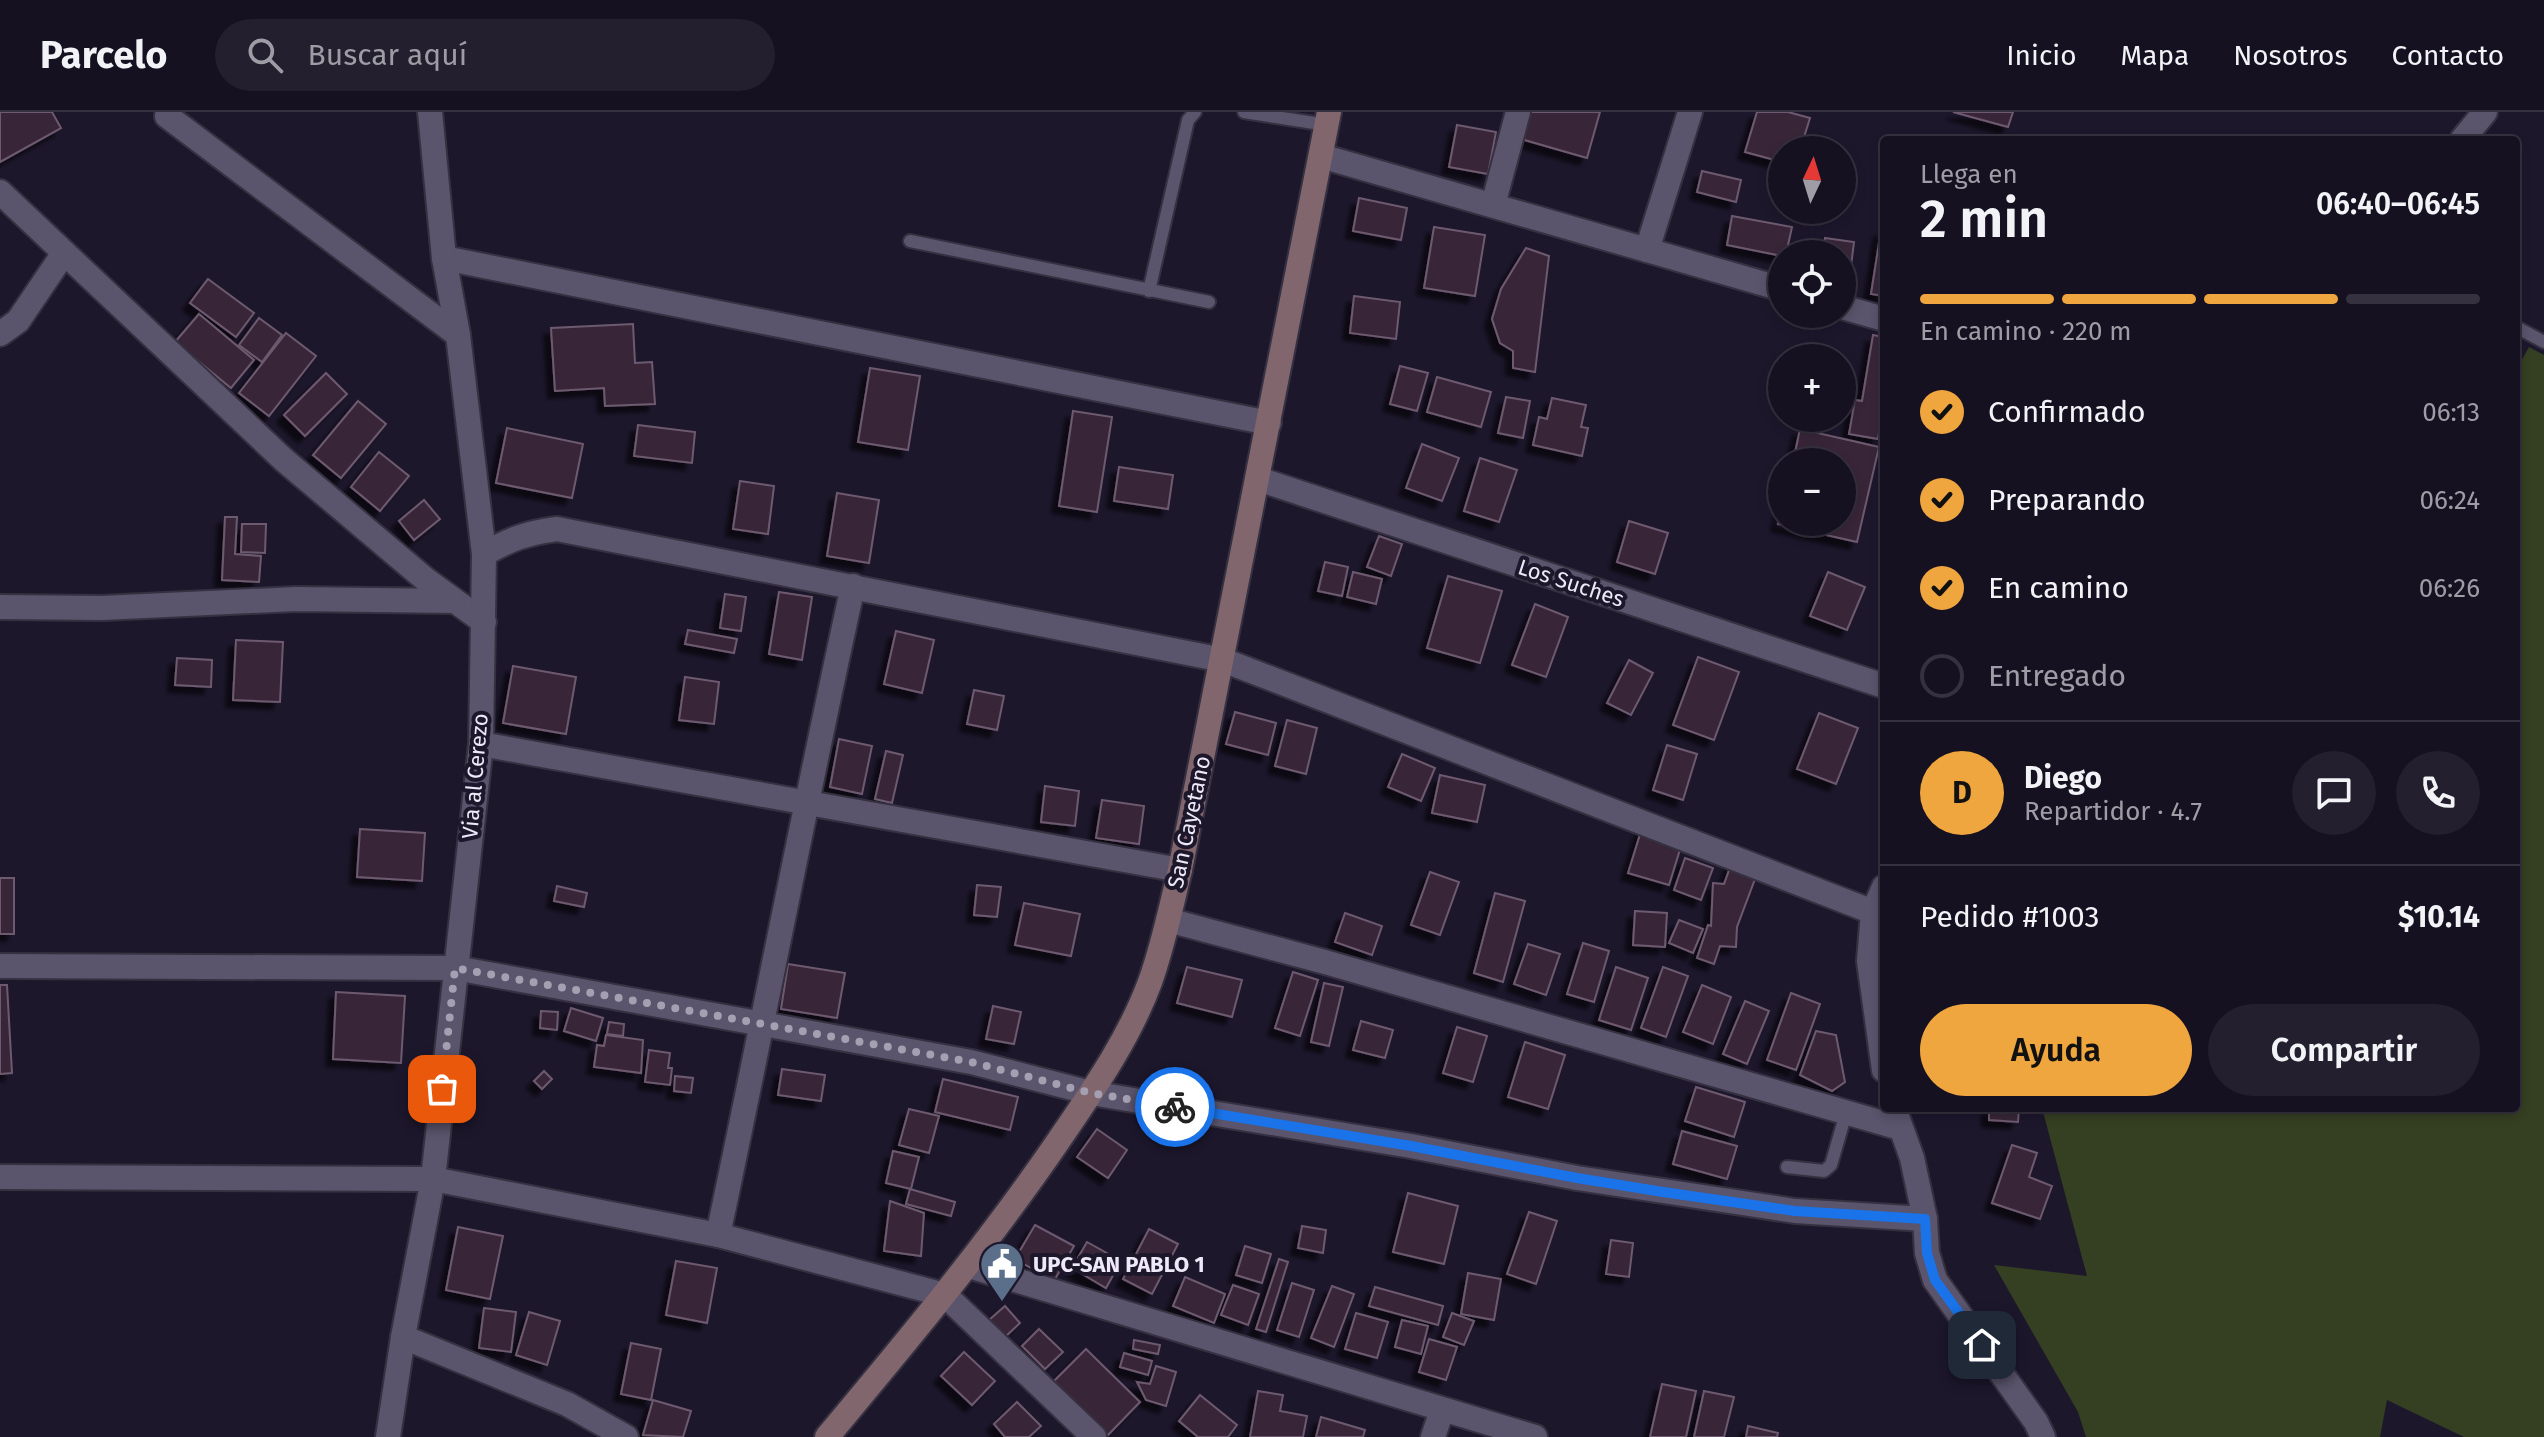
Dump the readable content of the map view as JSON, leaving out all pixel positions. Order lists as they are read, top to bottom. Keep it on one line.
{"streets":{"main road":["San Cayetano"],"street":["Los Suches","Via al Cerezo"]},"crossings":[["Los Suches","San Cayetano"]],"places":{"public building":["UPC-SAN PABLO 1"]},"north":"top","page":{"header":"Parcelo","search":"Buscar aquí","nav":["Inicio","Mapa","Nosotros","Contacto"],"map_buttons":["+","−"],"heading":["2 min","Llega en","06:40–06:45"],"panel":["Diego","Repartidor · 4.7","Pedido #1003","$10.14"],"bar":"En camino · 220 m","list":[["Confirmado","06:13"],["Preparando","06:24"],["En camino","06:26"],"Entregado"],"round":"D","buttons":["Ayuda","Compartir"]}}
